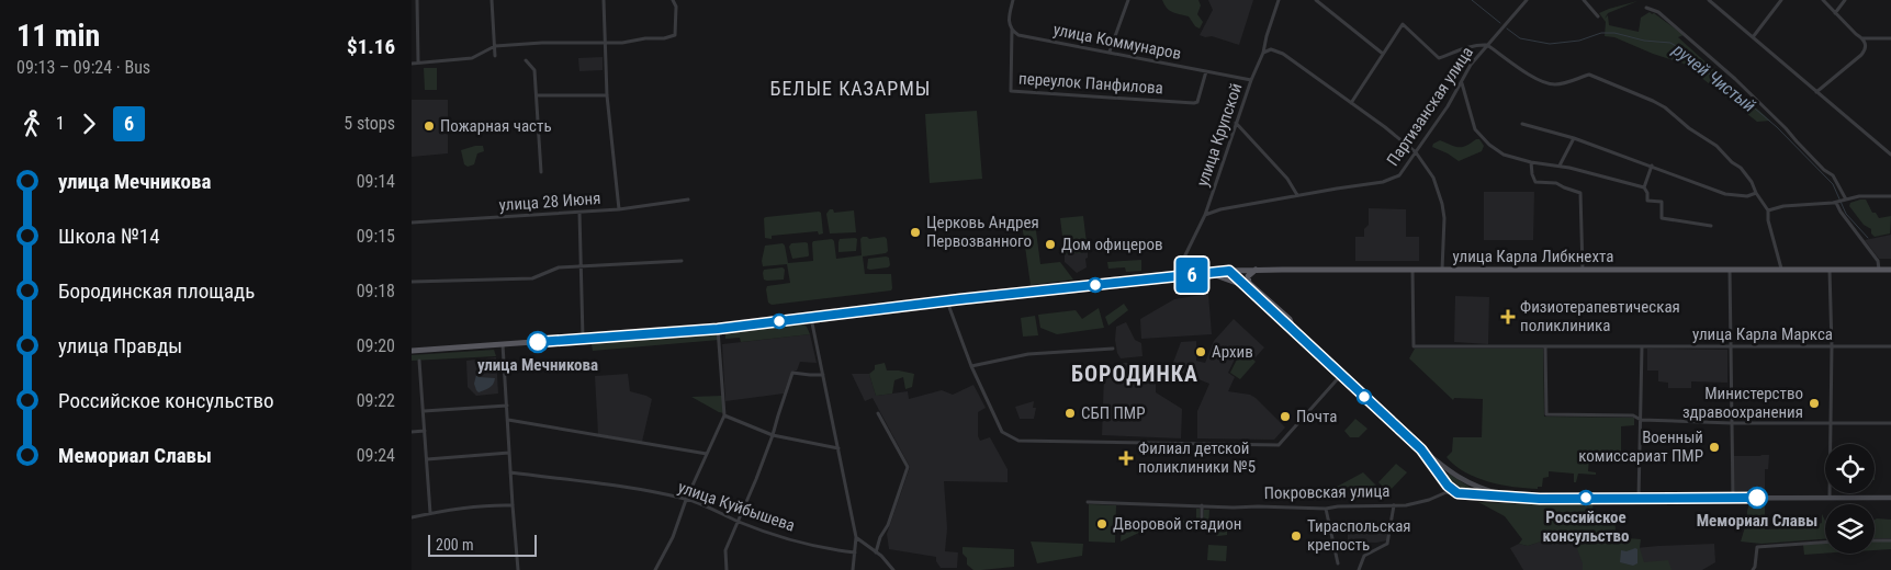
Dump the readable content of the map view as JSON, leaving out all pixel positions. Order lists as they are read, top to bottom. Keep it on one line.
{"streets":{"main road":["улица Карла Либкнехта","Покровская улица"],"street":["улица Коммунаров","переулок Панфилова","Партизанская улица","улица Крупской","улица 28 Июня","улица Карла Маркса","улица Куйбышева"]},"crossings":[["улица Коммунаров","переулок Панфилова"],["улица Коммунаров","улица Крупской"],["Партизанская улица","улица Крупской"],["улица Крупской","улица Карла Либкнехта"],["улица Карла Либкнехта","улица Карла Маркса"]],"districts":["БЕЛЫЕ КАЗАРМЫ","БОРОДИНКА"],"water":["ручей Чистый"],"places":{"other":["Пожарная часть","Церковь Андрея Первозванного","Дом офицеров","улица Мечникова","Архив","Министерство здравоохранения","СБП ПМР","Почта","Военный комиссариат ПМР","Российское консульство","Мемориал Славы","Дворовой стадион","Тираспольская крепость"],"health":["Физиотерапевтическая поликлиника","Филиал детской поликлиники №5"]},"lines":["bus line 6"],"scale_bar":"200 m","page":{"heading":["11 min","09:13 – 09:24 · Bus","$1.16"],"on_map":"6","legs":["1","6","5 stops"],"list":[{"name":"улица Мечникова","value":"09:14"},{"name":"Школа №14","value":"09:15"},{"name":"Бородинская площадь","value":"09:18"},{"name":"улица Правды","value":"09:20"},{"name":"Российское консульство","value":"09:22"},{"name":"Мемориал Славы","value":"09:24"}],"scale":"200 m"}}
